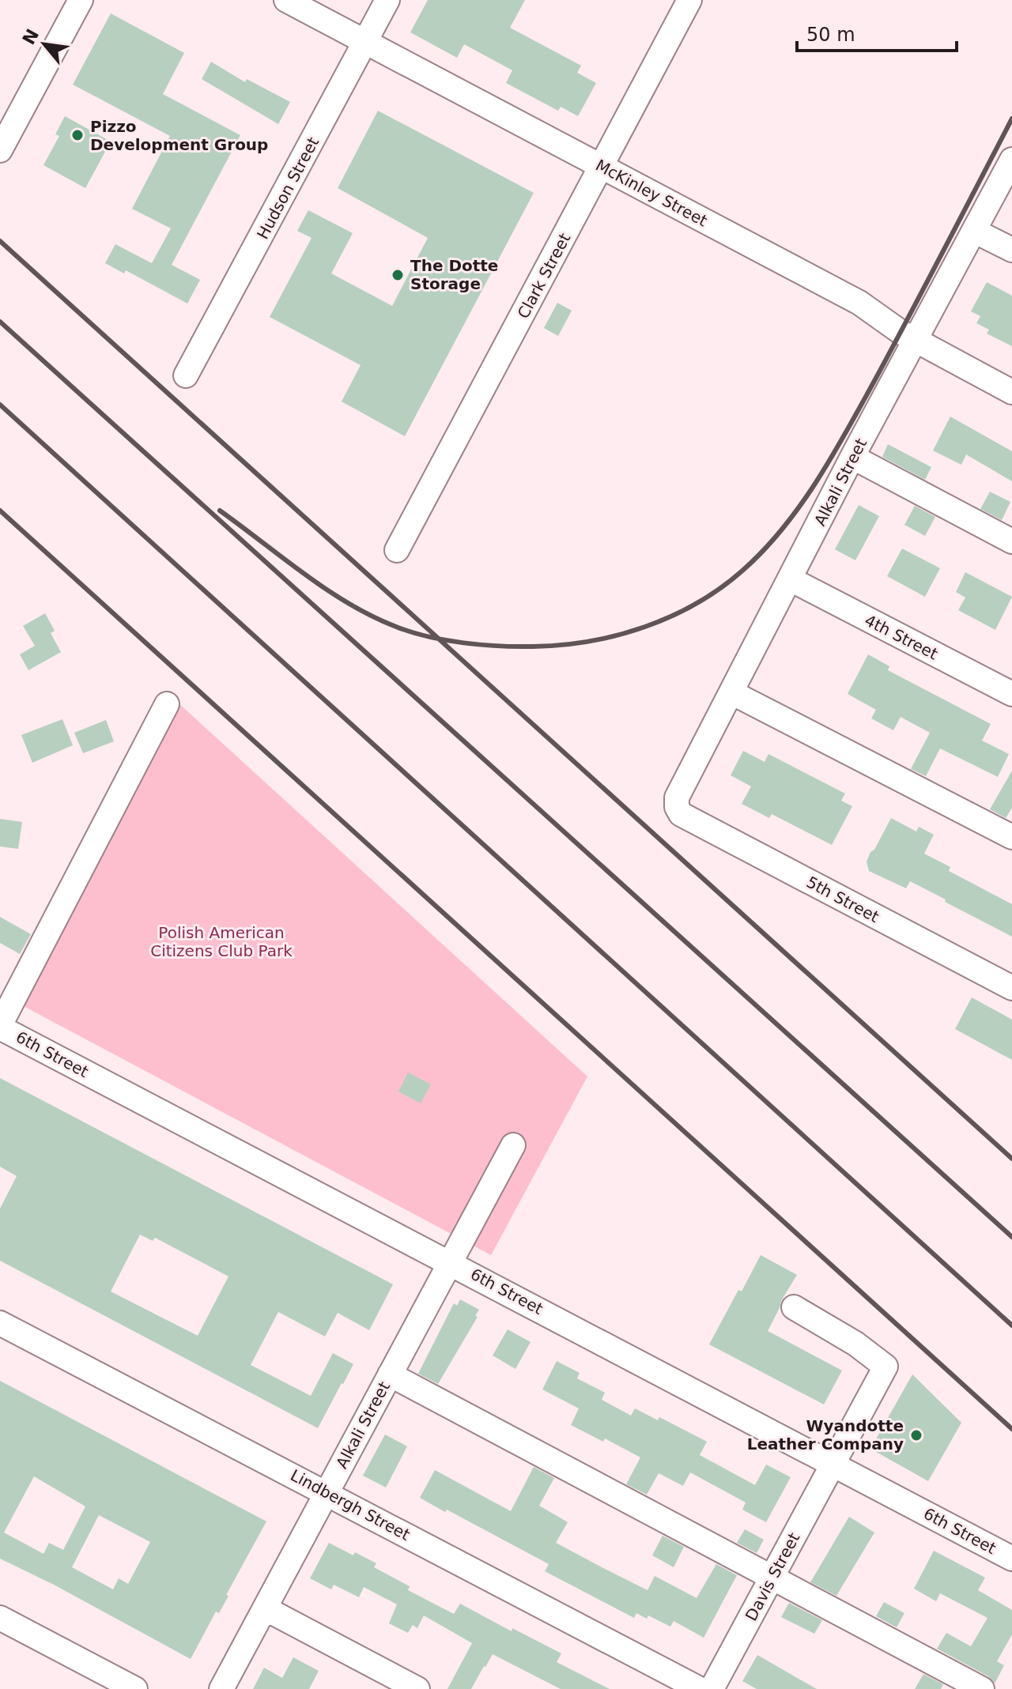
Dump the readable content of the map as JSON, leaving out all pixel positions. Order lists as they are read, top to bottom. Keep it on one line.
{"streets":{"street":["Hudson Street","McKinley Street","Clark Street","Alkali Street","4th Street","5th Street","6th Street","Lindbergh Street","Davis Street"]},"crossings":[["Hudson Street","McKinley Street"],["McKinley Street","Clark Street"],["McKinley Street","Alkali Street"],["Alkali Street","4th Street"],["Alkali Street","5th Street"],["Alkali Street","6th Street"],["Alkali Street","Lindbergh Street"],["6th Street","Davis Street"]],"parks":["Polish American Citizens Club Park"],"places":["Pizzo Development Group","The Dotte Storage","Wyandotte Leather Company"],"scale_bar":"50 m","north":"top left"}
